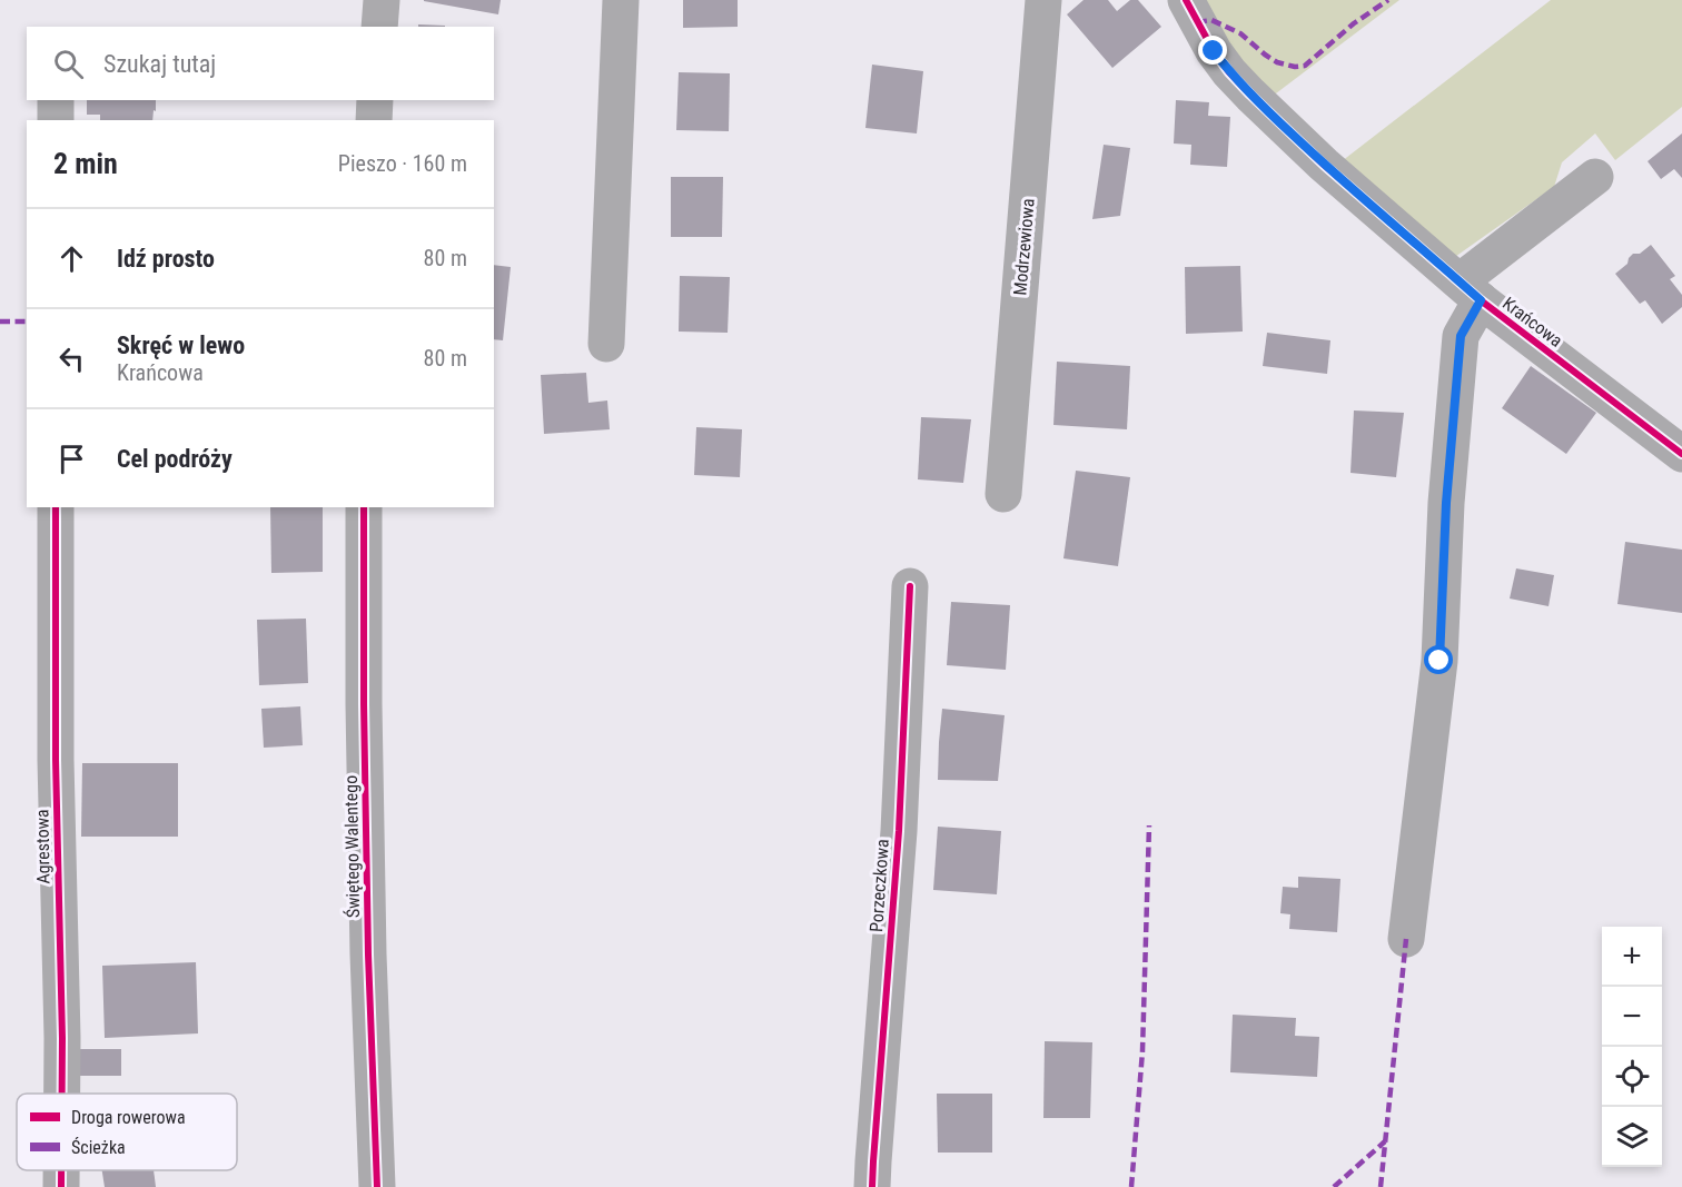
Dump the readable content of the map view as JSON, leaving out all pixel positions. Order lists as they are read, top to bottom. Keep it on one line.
{"streets":{"street":["Modrzewiowa","Krańcowa","Agrestowa","Świętego Walentego","Porzeczkowa"]},"legend":["Droga rowerowa","Ścieżka"],"page":{"search":"Szukaj tutaj","heading":["2 min","Pieszo · 160 m"],"list":[["Idź prosto","80 m"],["Skręć w lewo","Krańcowa","80 m"],"Cel podróży"],"map_buttons":["+","−"]}}
